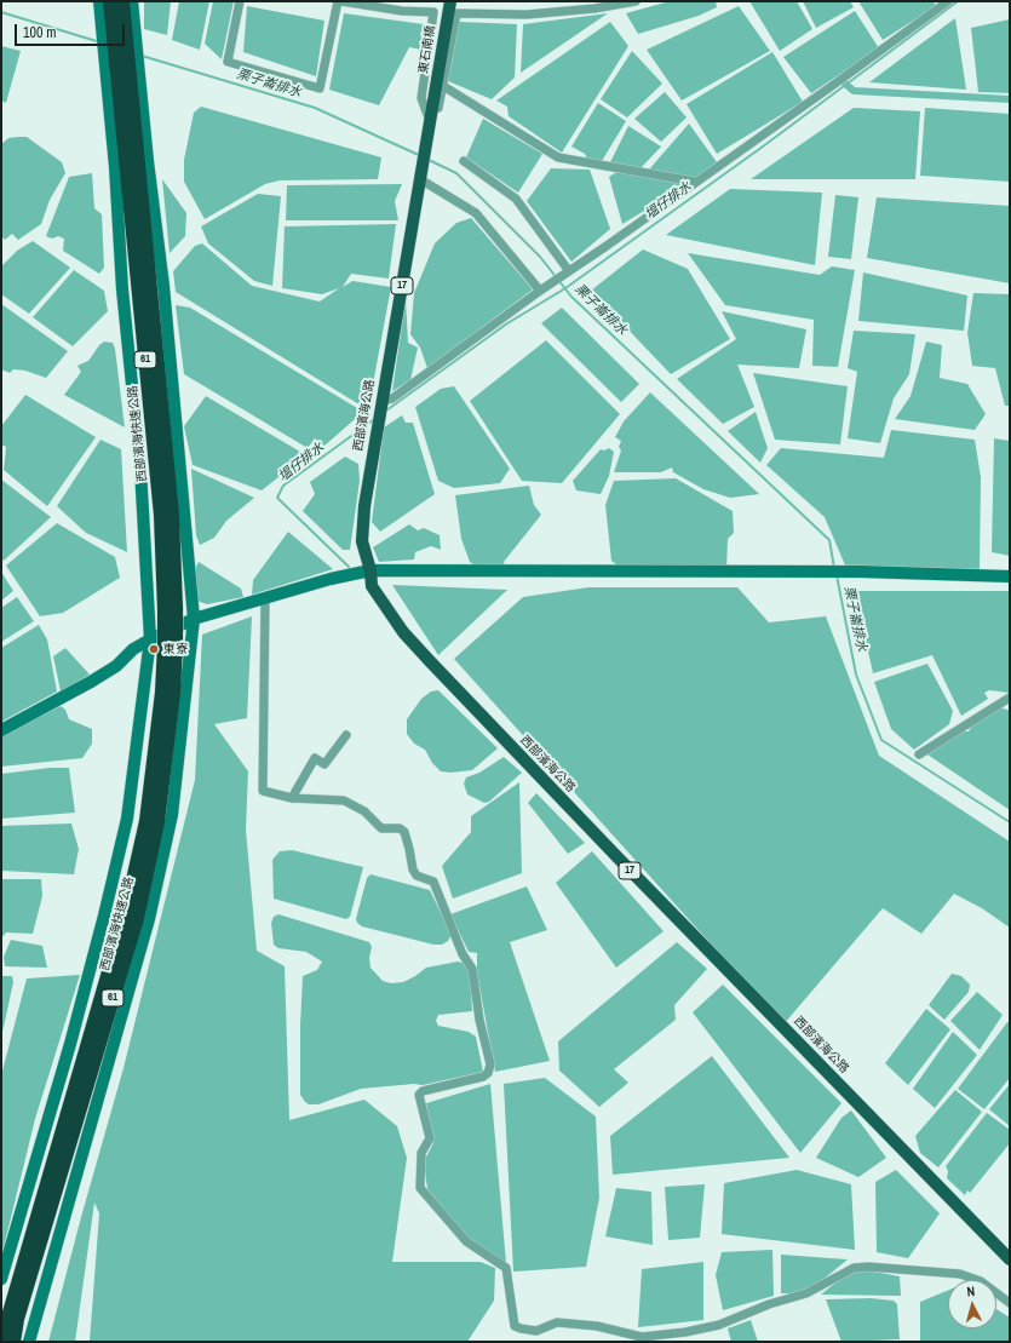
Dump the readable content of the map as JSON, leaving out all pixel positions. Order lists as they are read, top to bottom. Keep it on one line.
{"streets":{"highway":["61","西部濱海快速公路"],"main road":["東石南橋","17","西部濱海公路"]},"crossings":[["東石南橋","西部濱海公路"],["61","西部濱海快速公路"]],"water":["栗子崙排水","塭仔排水"],"places":["東寮"],"scale_bar":"100 m","north":"top"}
